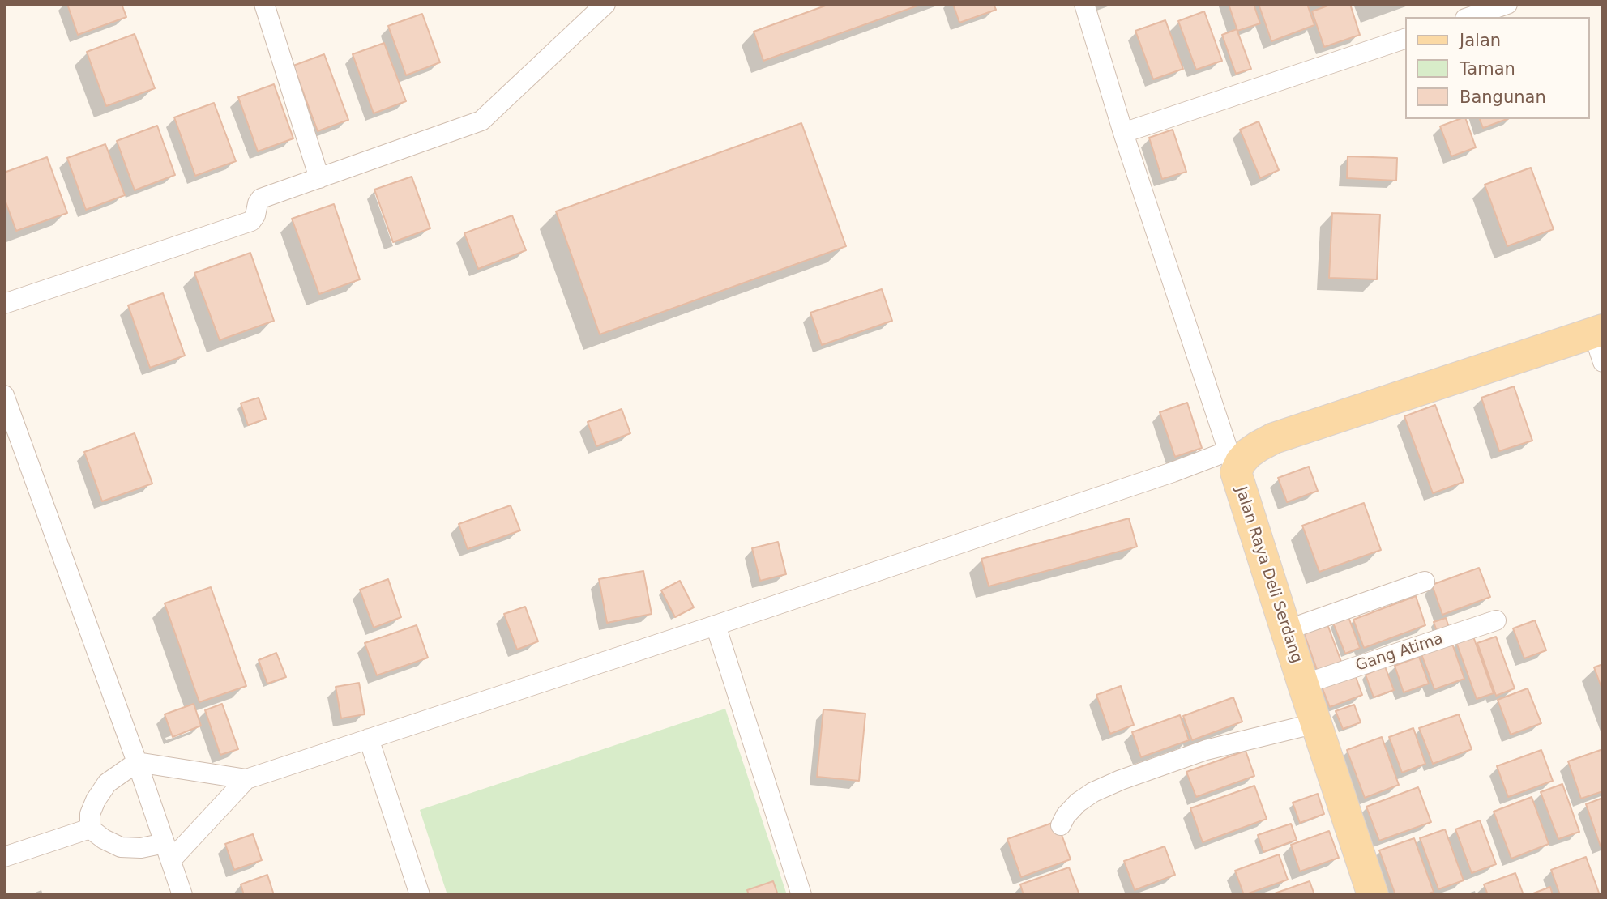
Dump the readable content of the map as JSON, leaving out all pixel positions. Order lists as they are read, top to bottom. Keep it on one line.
{"streets":{"main road":["Jalan Raya Deli Serdang"],"street":["Gang Atima"]},"crossings":[["Jalan Raya Deli Serdang","Gang Atima"]],"legend":["Jalan","Taman","Bangunan"]}
